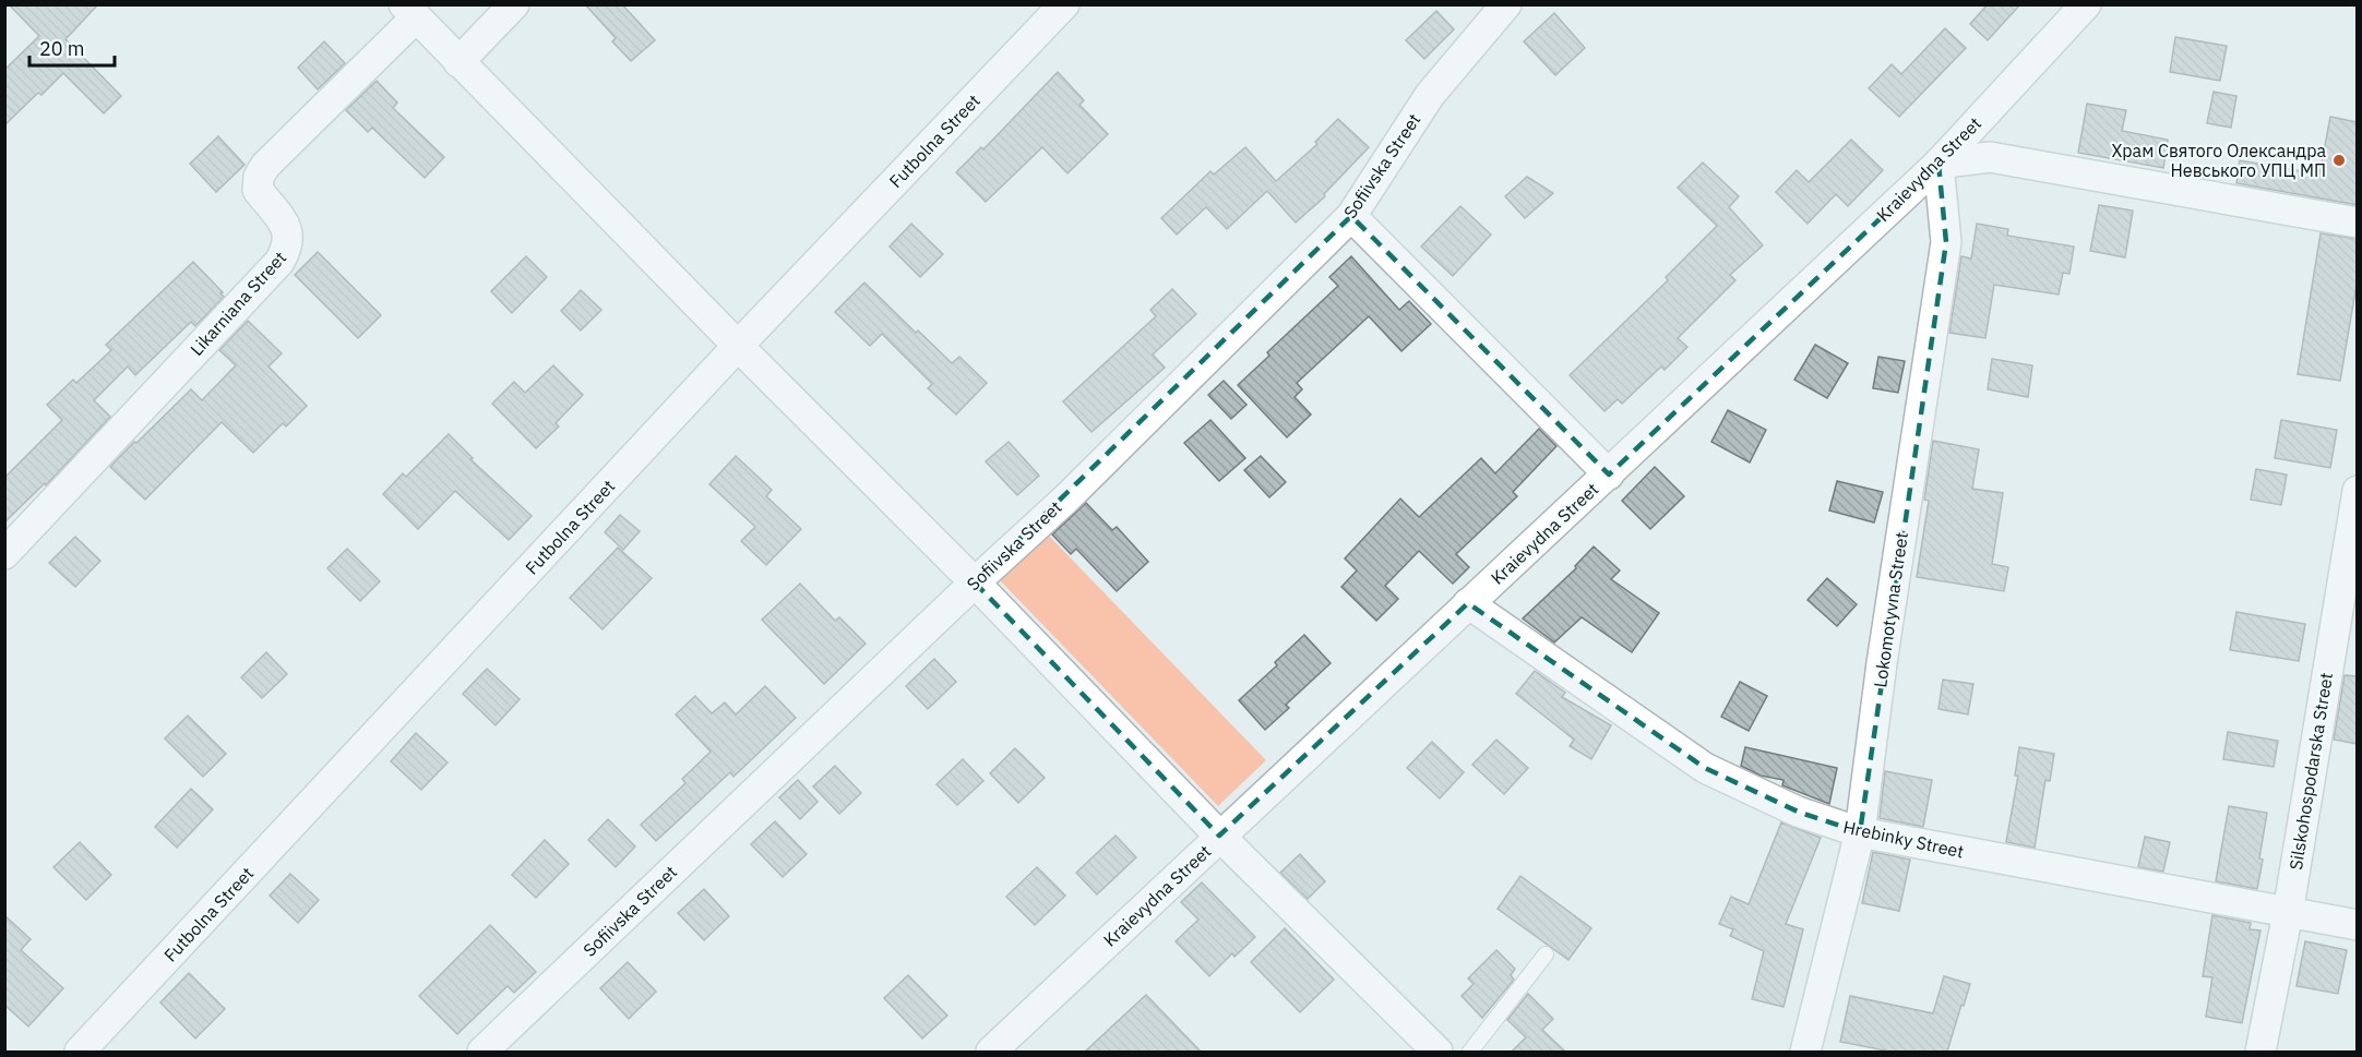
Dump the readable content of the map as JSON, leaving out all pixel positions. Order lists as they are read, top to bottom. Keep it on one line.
{"streets":{"street":["Futbolna Street","Sofiivska Street","Kraievydna Street","Likarniana Street","Lokomotyvna Street","Silskohospodarska Street","Hrebinky Street"]},"crossings":[["Kraievydna Street","Lokomotyvna Street"],["Kraievydna Street","Hrebinky Street"],["Lokomotyvna Street","Hrebinky Street"],["Silskohospodarska Street","Hrebinky Street"]],"places":["Храм Святого Олександра Невського УПЦ МП"],"scale_bar":"20 m"}
